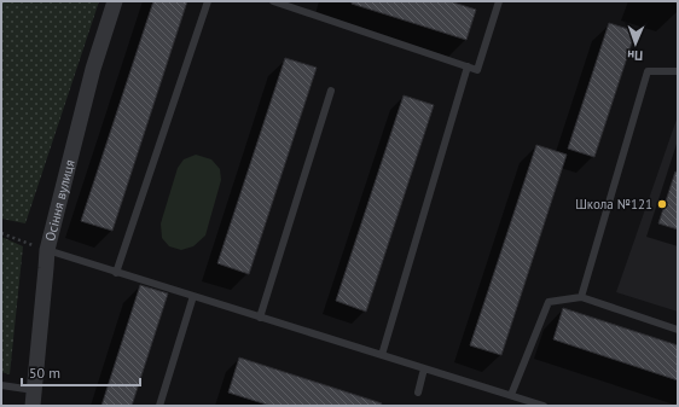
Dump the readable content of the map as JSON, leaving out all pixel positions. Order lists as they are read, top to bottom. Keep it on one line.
{"streets":{"street":["Осіння вулиця"]},"places":["Школа №121"],"scale_bar":"50 m","north":"bottom"}
